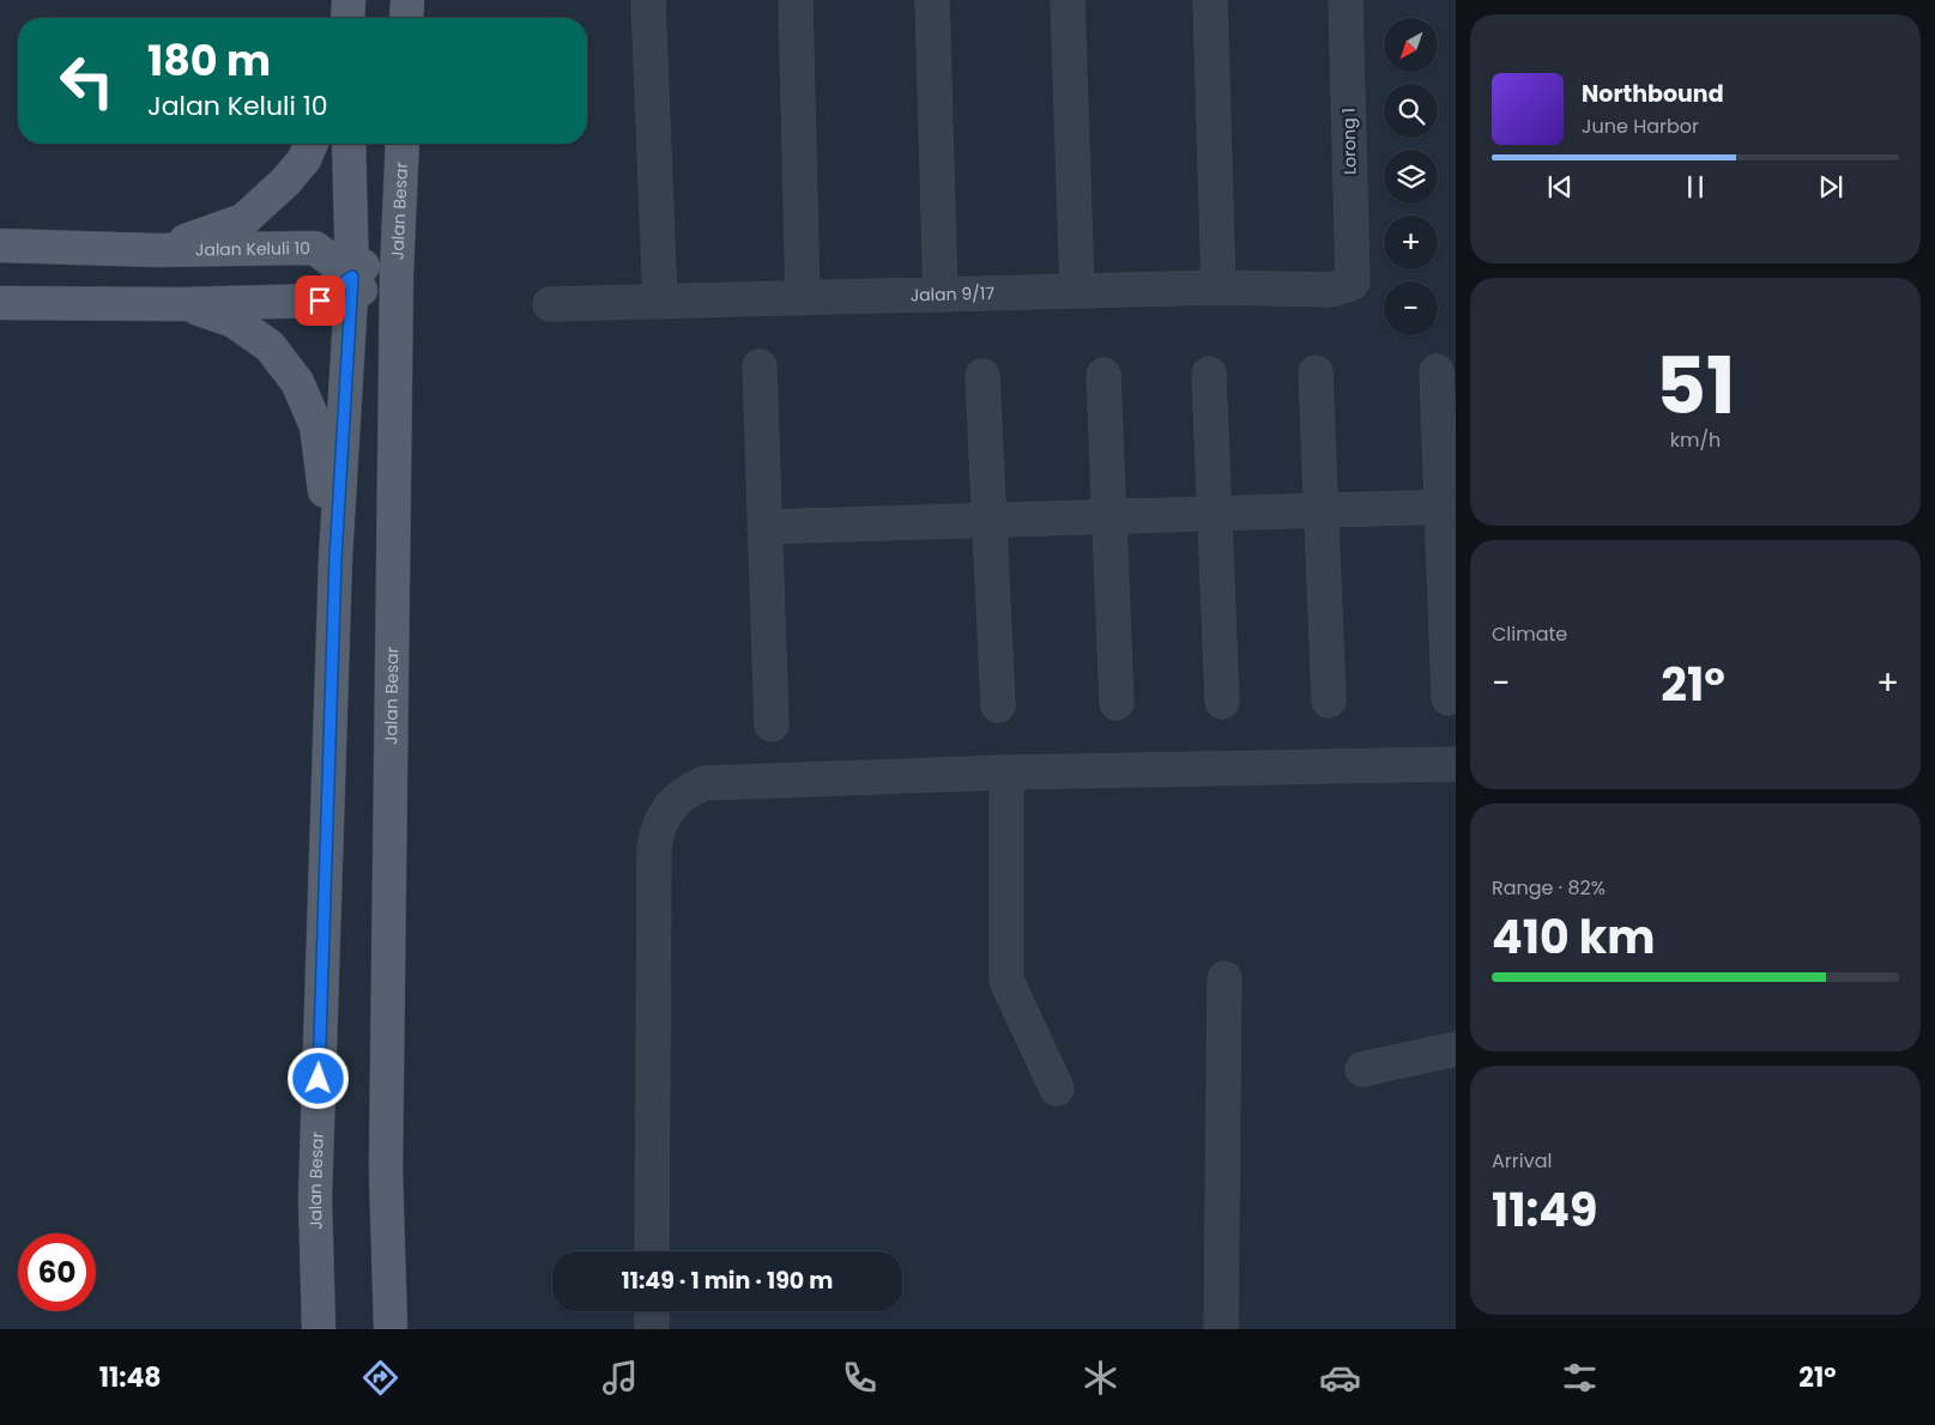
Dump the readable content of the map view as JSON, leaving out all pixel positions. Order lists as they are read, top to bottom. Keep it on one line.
{"streets":{"main road":["Jalan Besar","Jalan Keluli 10"],"street":["Lorong 1","Jalan 9/17"]},"crossings":[["Lorong 1","Jalan 9/17"],["Jalan Besar","Jalan Keluli 10"]],"north":"bottom left","page":{"map_buttons":["+","−"],"turn":["180 m","Jalan Keluli 10"],"song":["Northbound","June Harbor"],"tile":[["51","km/h"],"Climate",["Range · 82%","410 km"],["Arrival","11:49"]],"heat":["−","21°","+"],"limit":"60","trip":"11:49 · 1 min · 190 m","tabs":["11:48","21°"]}}
